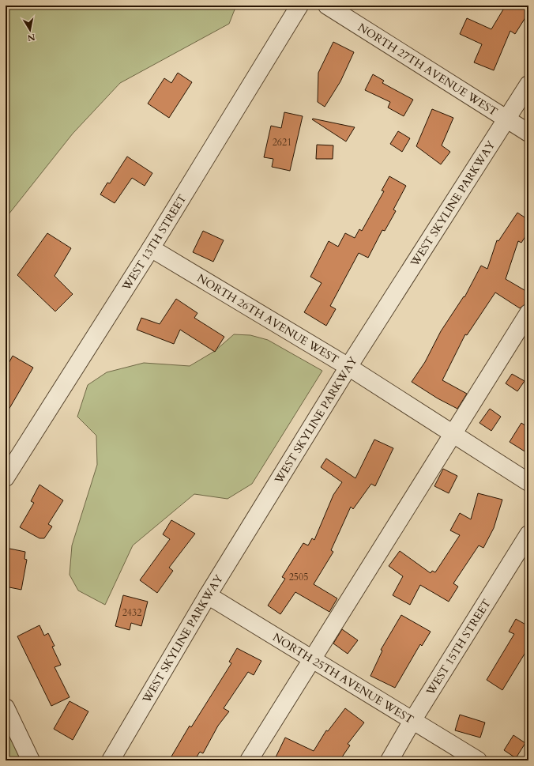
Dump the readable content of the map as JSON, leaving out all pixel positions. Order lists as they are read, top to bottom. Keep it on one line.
{"streets":{"street":["NORTH 27TH AVENUE WEST","WEST SKYLINE PARKWAY","WEST 13TH STREET","NORTH 26TH AVENUE WEST","WEST 15TH STREET","NORTH 25TH AVENUE WEST"]},"crossings":[["NORTH 27TH AVENUE WEST","WEST SKYLINE PARKWAY"],["WEST SKYLINE PARKWAY","NORTH 26TH AVENUE WEST"],["WEST SKYLINE PARKWAY","NORTH 25TH AVENUE WEST"],["WEST 13TH STREET","NORTH 26TH AVENUE WEST"],["WEST 15TH STREET","NORTH 25TH AVENUE WEST"]],"house_numbers":["2621","2505","2432"],"north":"bottom"}
